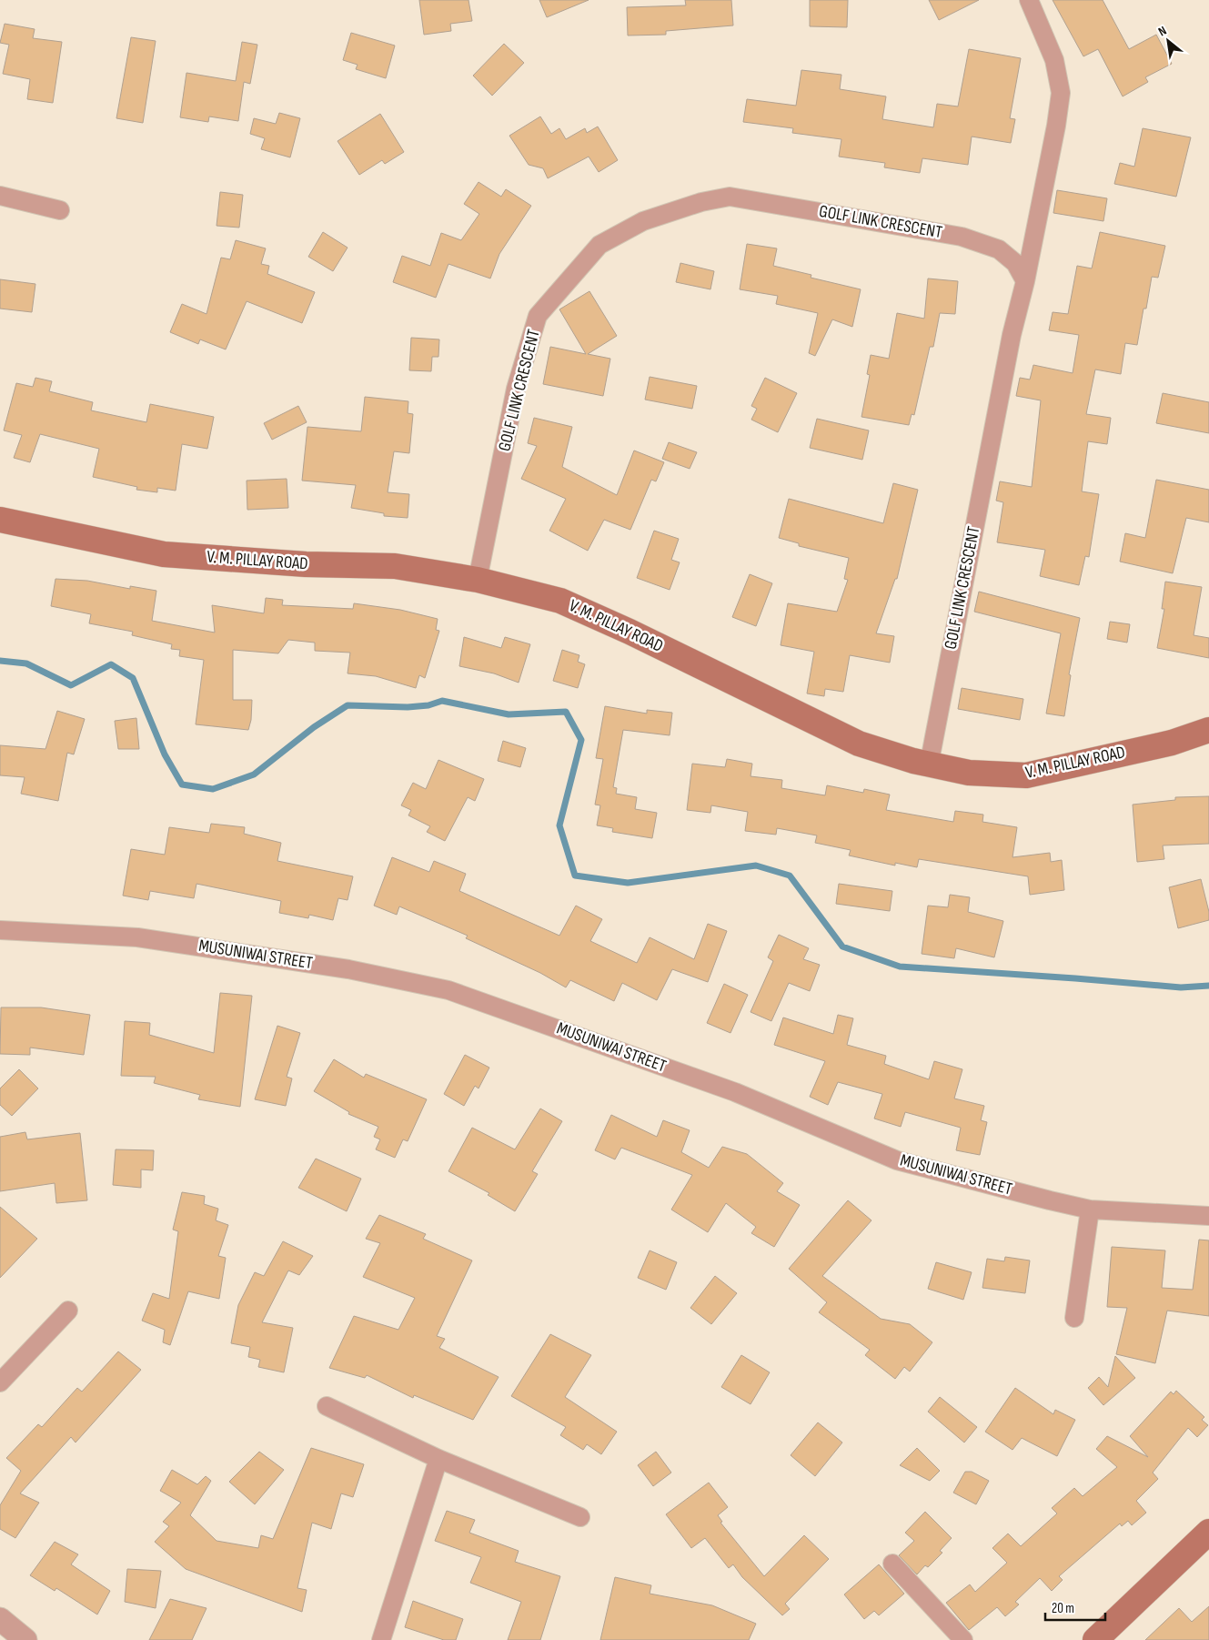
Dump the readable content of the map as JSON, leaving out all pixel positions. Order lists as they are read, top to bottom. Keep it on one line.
{"streets":{"main road":["V. M. PILLAY ROAD"],"street":["GOLF LINK CRESCENT","MUSUNIWAI STREET"]},"crossings":[["GOLF LINK CRESCENT","V. M. PILLAY ROAD"]],"scale_bar":"20 m","north":"top left"}
